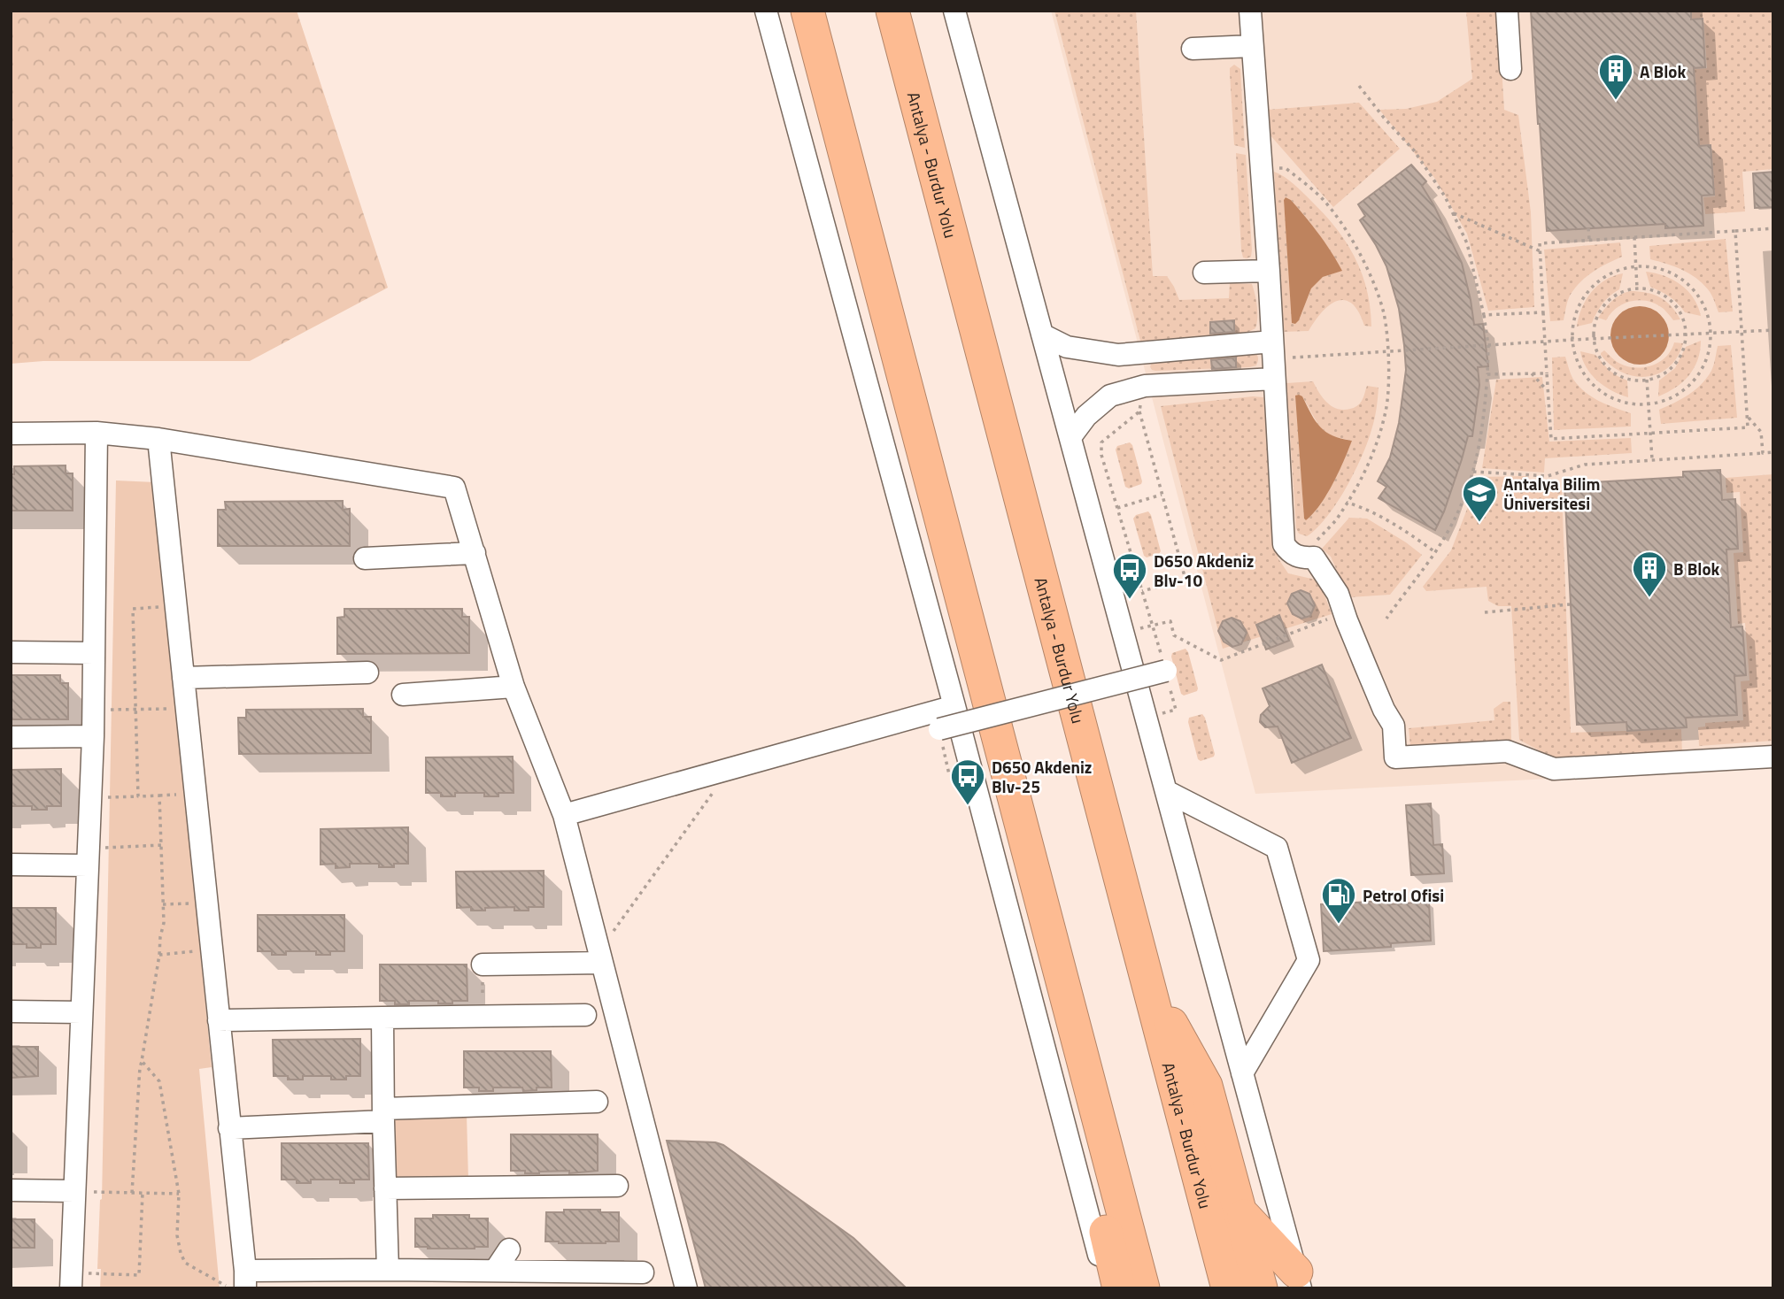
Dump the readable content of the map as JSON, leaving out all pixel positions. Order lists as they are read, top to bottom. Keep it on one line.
{"streets":{"highway":["Antalya - Burdur Yolu"]},"places":{"building":["A Blok","B Blok"],"school or university":["Antalya Bilim Üniversitesi"],"bus stop":["D650 Akdeniz Blv-10","D650 Akdeniz Blv-25"],"fuel station":["Petrol Ofisi"]}}
